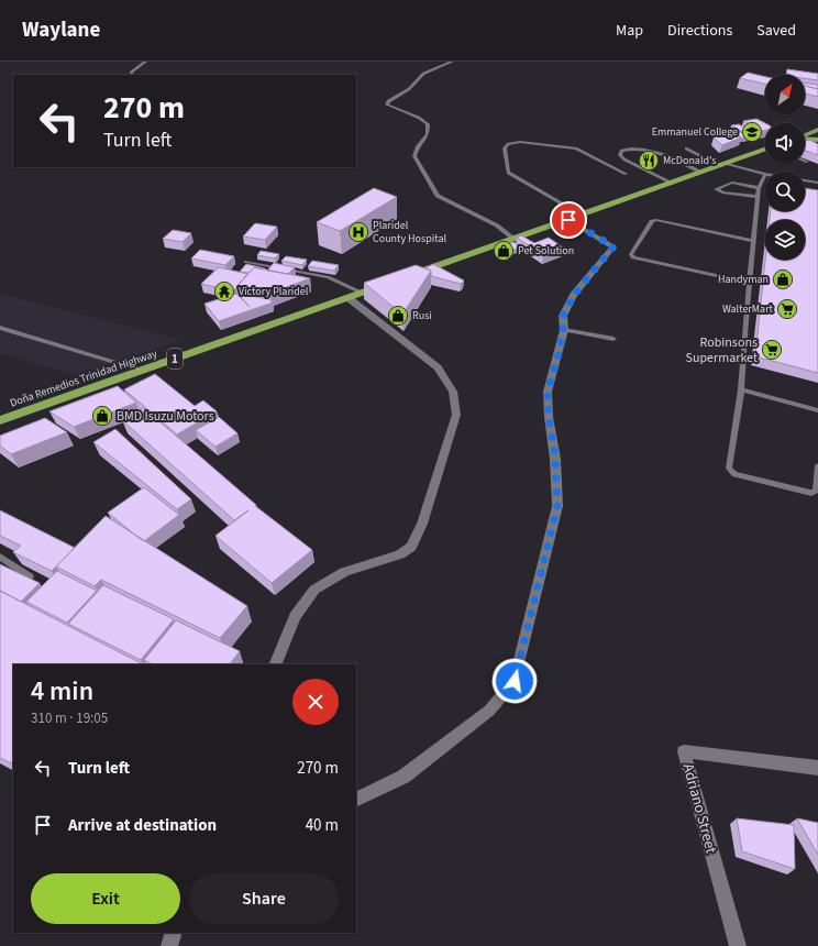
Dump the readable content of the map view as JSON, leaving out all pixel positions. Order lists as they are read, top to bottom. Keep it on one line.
{"streets":{"highway":["1","Doña Remedios Trinidad Highway"],"street":["Adriano Street"]},"places":{"school or university":["Emmanuel College"],"restaurant":["McDonald's"],"hospital":["Plaridel County Hospital"],"shop":["Pet Solution","Handyman","Rusi","BMD Isuzu Motors"],"temple":["Victory Plaridel"],"supermarket":["WalterMart","Robinsons Supermarket"]},"north":"top right","page":{"header":"Waylane","nav":["Map","Directions","Saved"],"turn":["270 m","Turn left"],"heading":["4 min","310 m · 19:05"],"list":[{"name":"Turn left","value":"270 m"},{"name":"Arrive at destination","value":"40 m"}],"buttons":["Exit","Share"]}}
